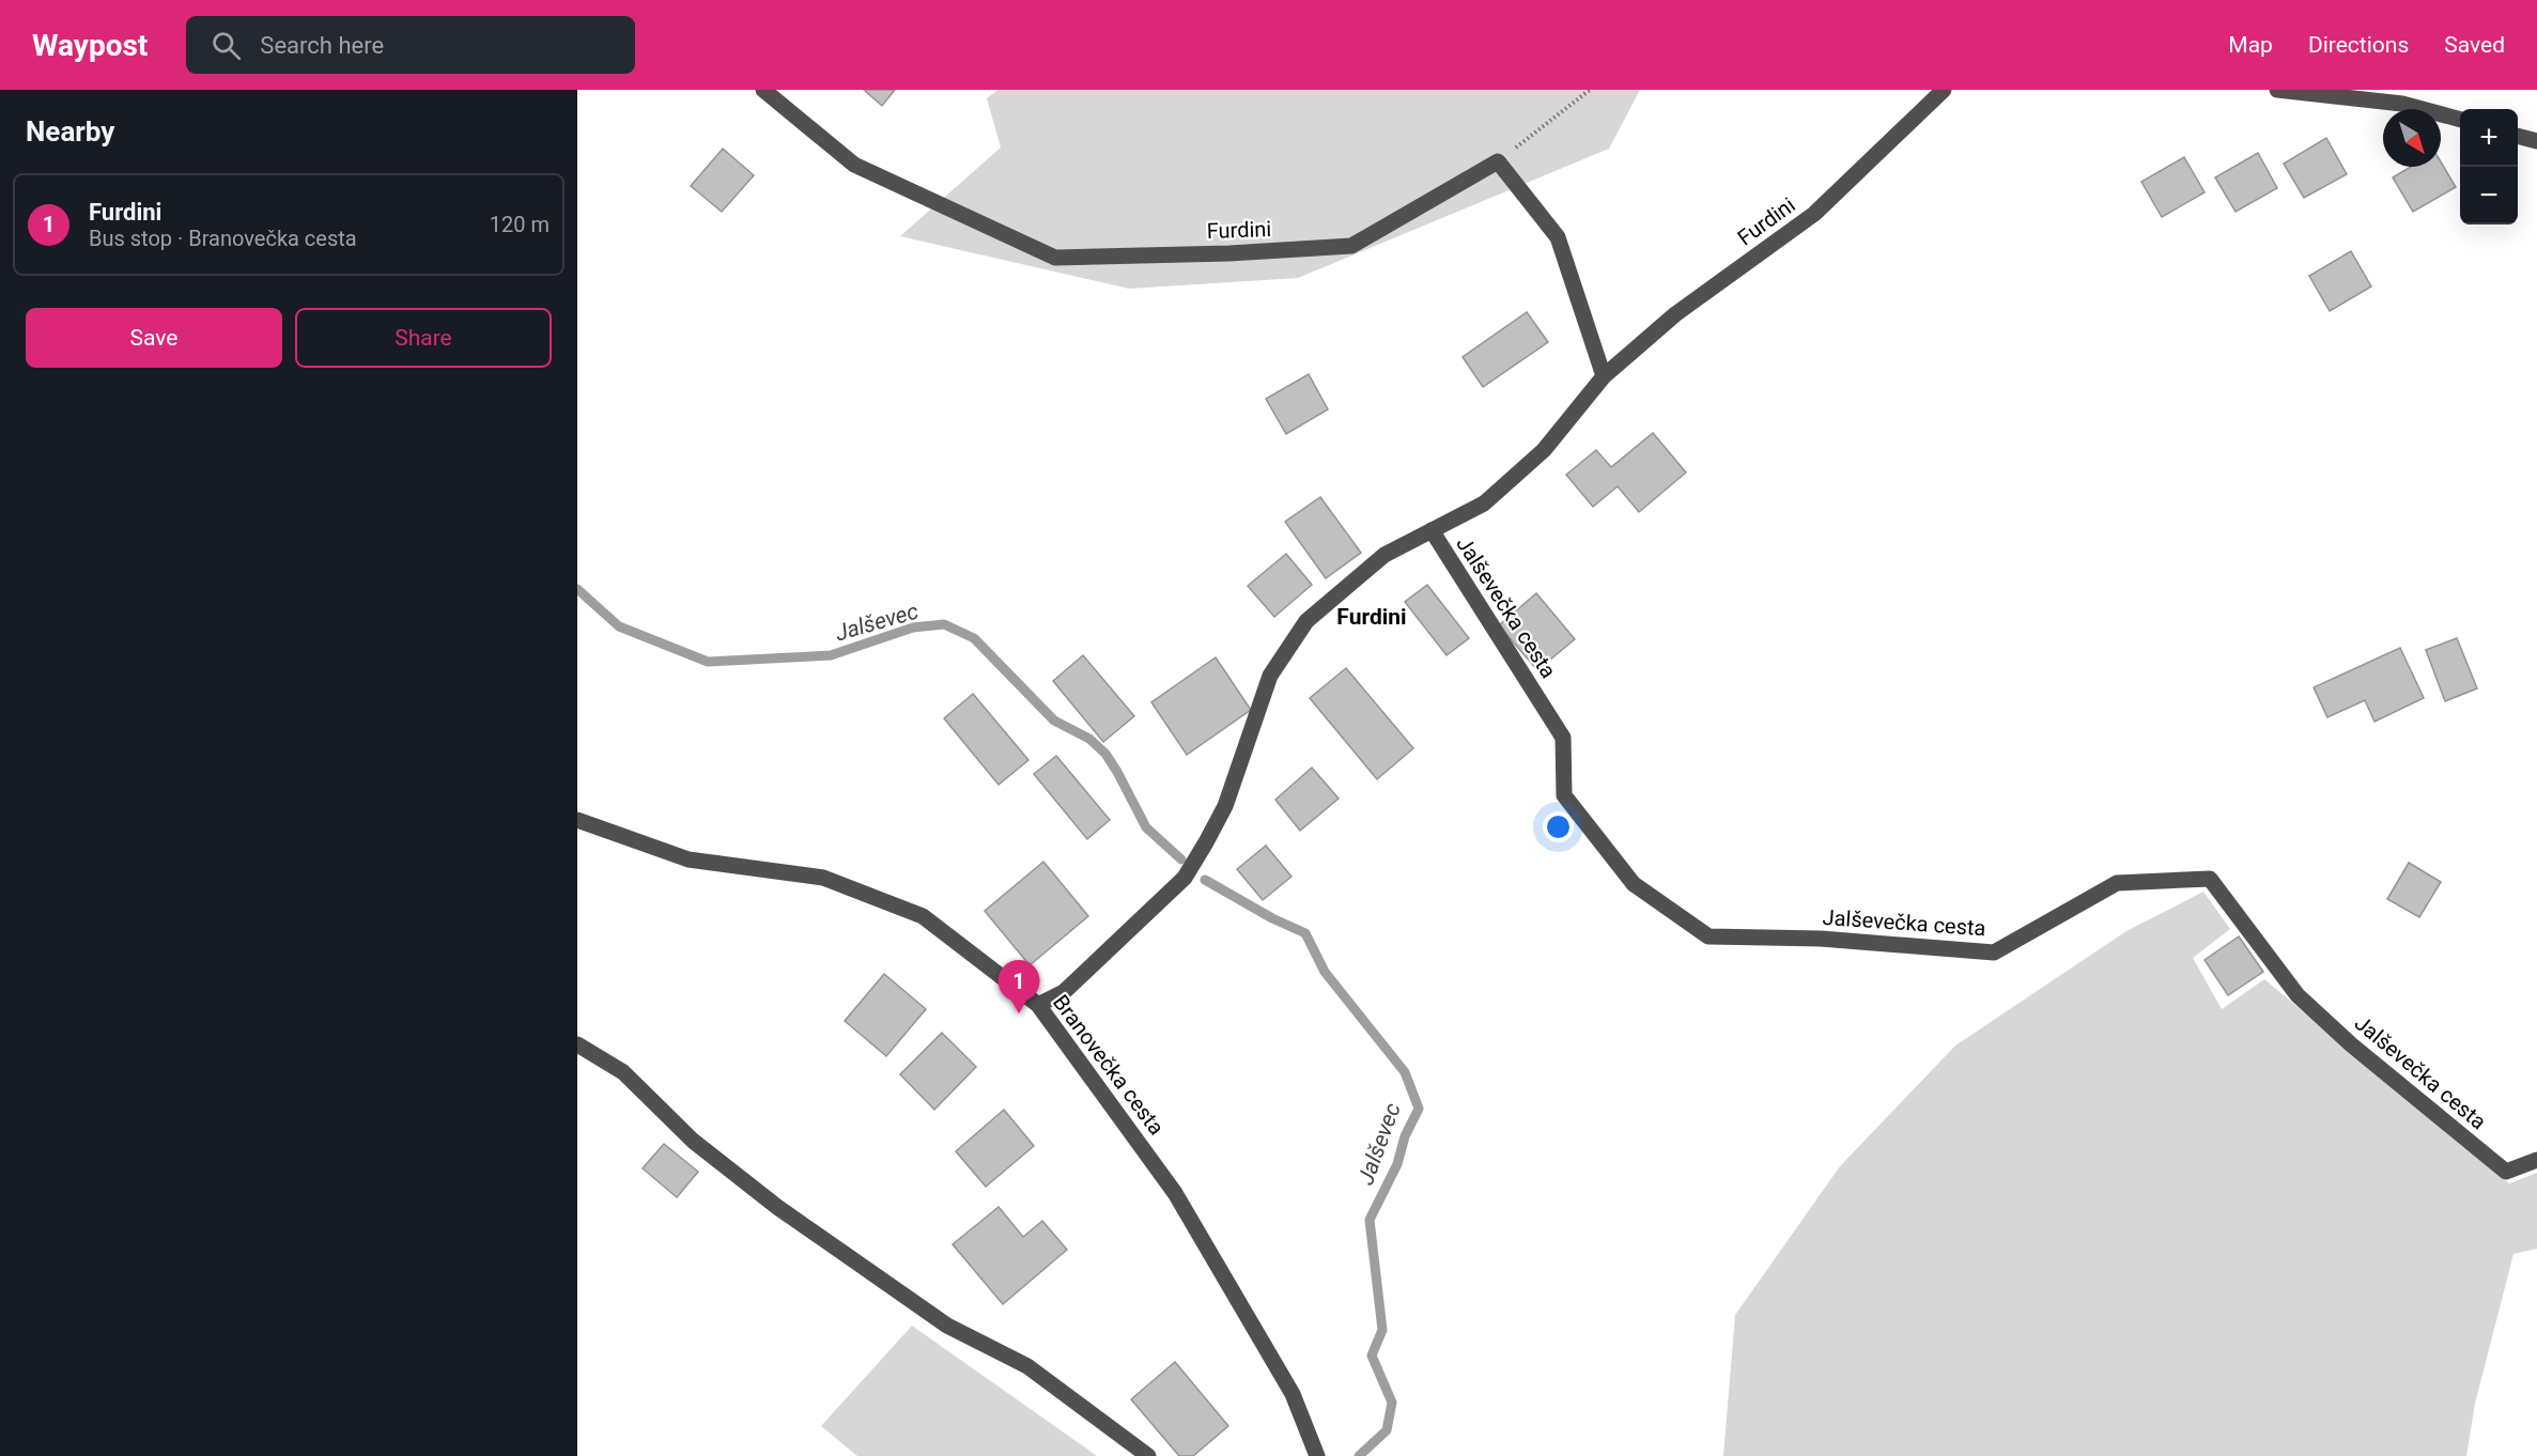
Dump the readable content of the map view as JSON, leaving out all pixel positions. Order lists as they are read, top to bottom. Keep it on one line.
{"streets":{"street":["Furdini","Jalševečka cesta","Branovečka cesta"]},"crossings":[["Furdini","Jalševečka cesta"],["Furdini","Branovečka cesta"]],"districts":["Furdini"],"water":["Jalševec"],"north":"bottom right","page":{"header":"Waypost","search":"Search here","nav":["Map","Directions","Saved"],"heading":"Nearby","map_buttons":["+","−"],"list":[{"mark":"1","name":"Furdini","note":"Bus stop · Branovečka cesta","value":"120 m"}],"buttons":["Save","Share"],"pins":"1"}}
